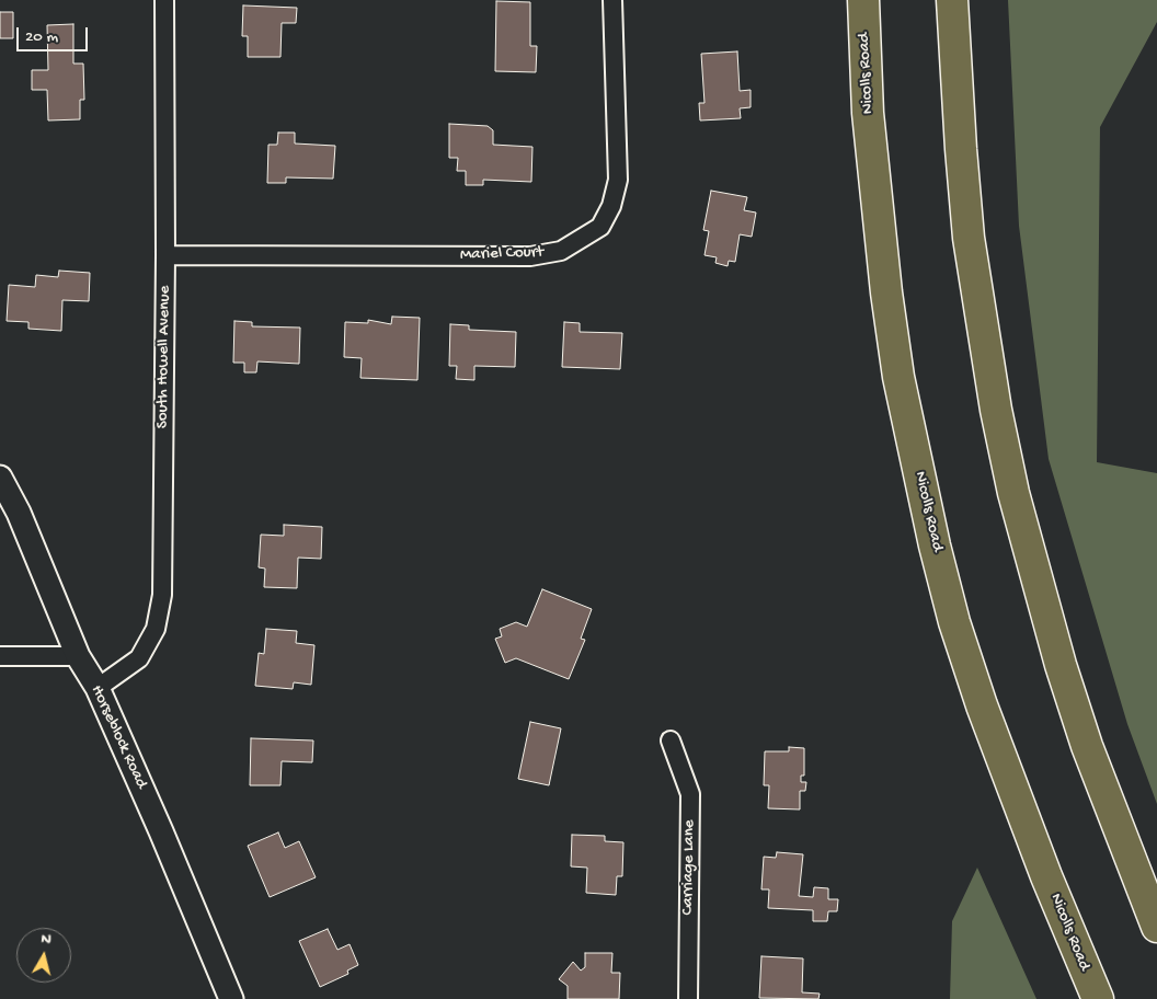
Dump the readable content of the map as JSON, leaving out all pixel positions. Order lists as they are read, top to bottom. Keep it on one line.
{"streets":{"highway":["Nicolls Road"],"street":["Mariel Court","South Howell Avenue","Horseblock Road","Carriage Lane"]},"crossings":[["Mariel Court","South Howell Avenue"],["South Howell Avenue","Horseblock Road"]],"scale_bar":"20 m","north":"top"}
